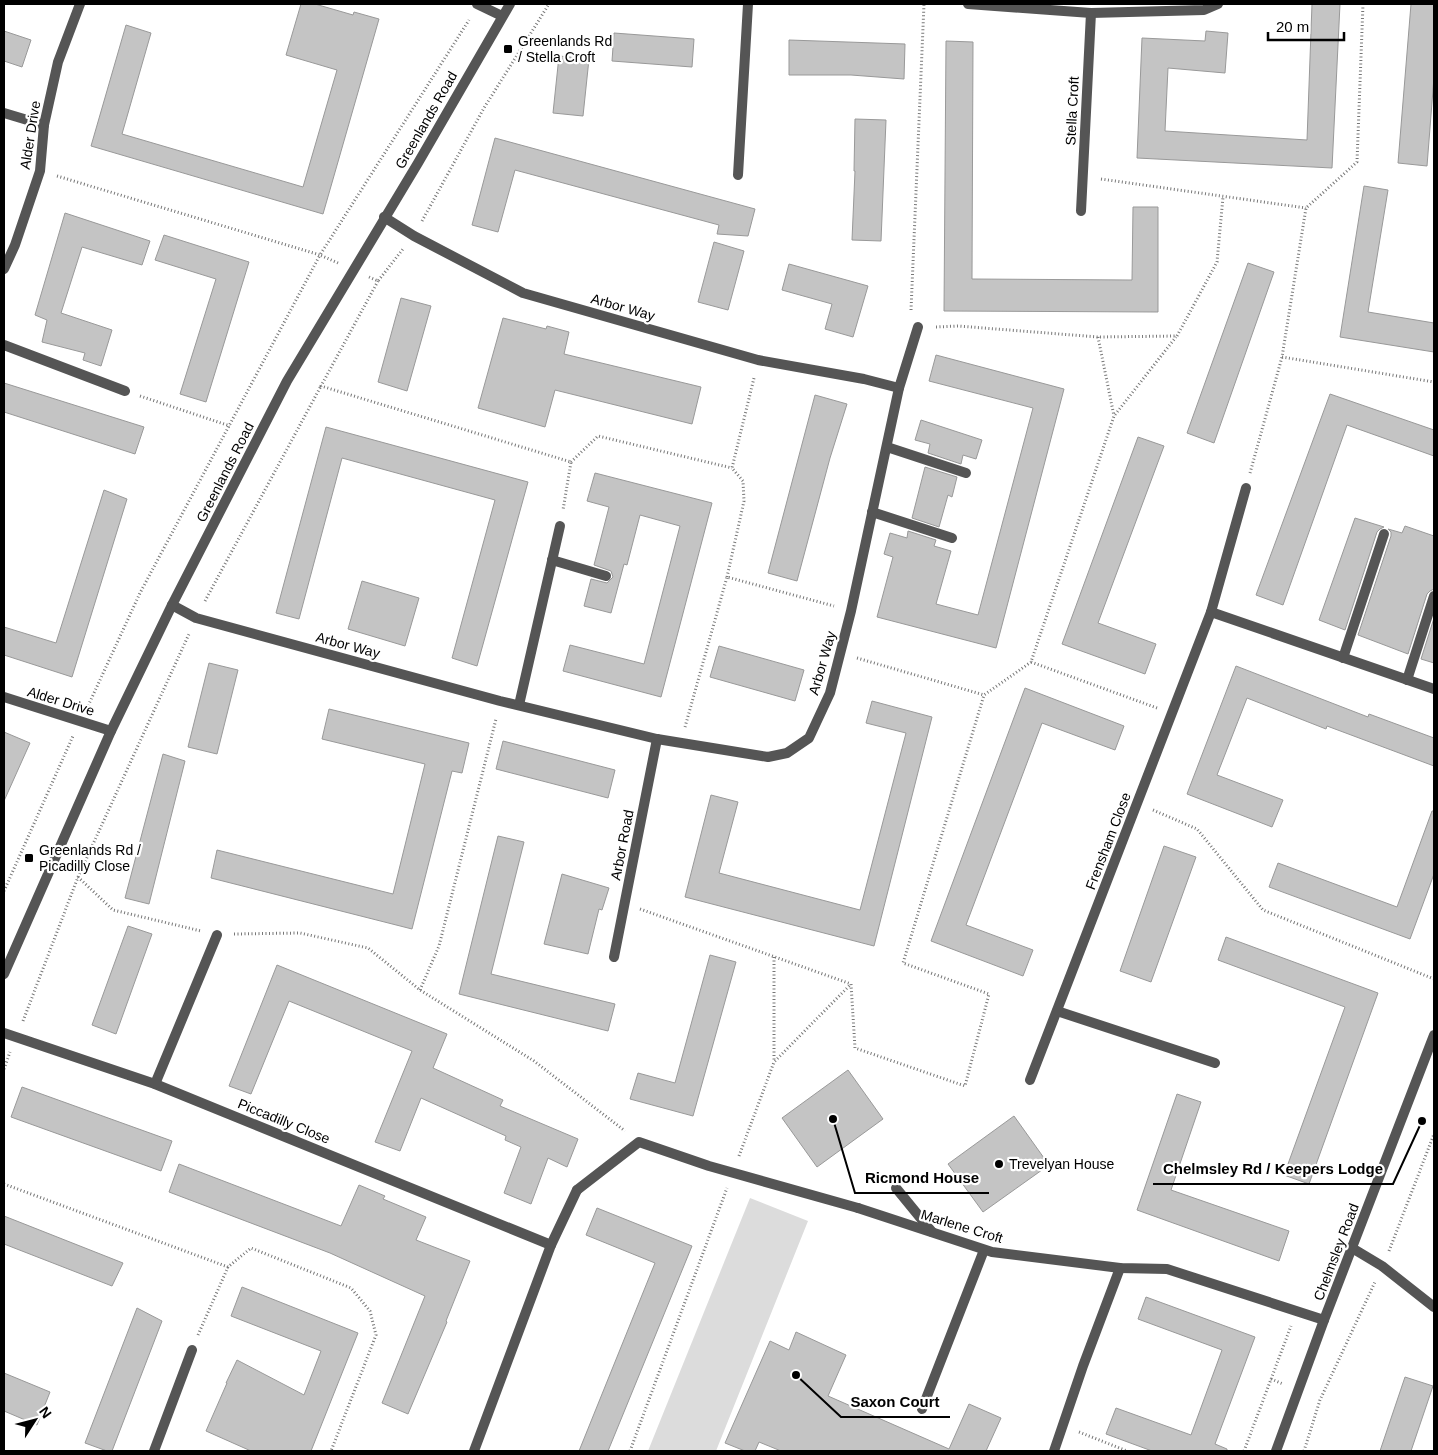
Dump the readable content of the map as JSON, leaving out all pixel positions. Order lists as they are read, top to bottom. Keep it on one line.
{"streets":{"street":["Stella Croft","Greenlands Road","Alder Drive","Arbor Way","Frensham Close","Arbor Road","Piccadilly Close","Marlene Croft","Chelmsley Road"]},"crossings":[["Greenlands Road","Alder Drive"],["Greenlands Road","Arbor Way"],["Arbor Way","Arbor Road"],["Marlene Croft","Chelmsley Road"]],"places":{"transit":["Greenlands Rd / Stella Croft","Greenlands Rd / Picadilly Close"],"other":["Ricmond House","Chelmsley Rd / Keepers Lodge","Trevelyan House","Saxon Court"]},"scale_bar":"20 m","north":"top right"}
